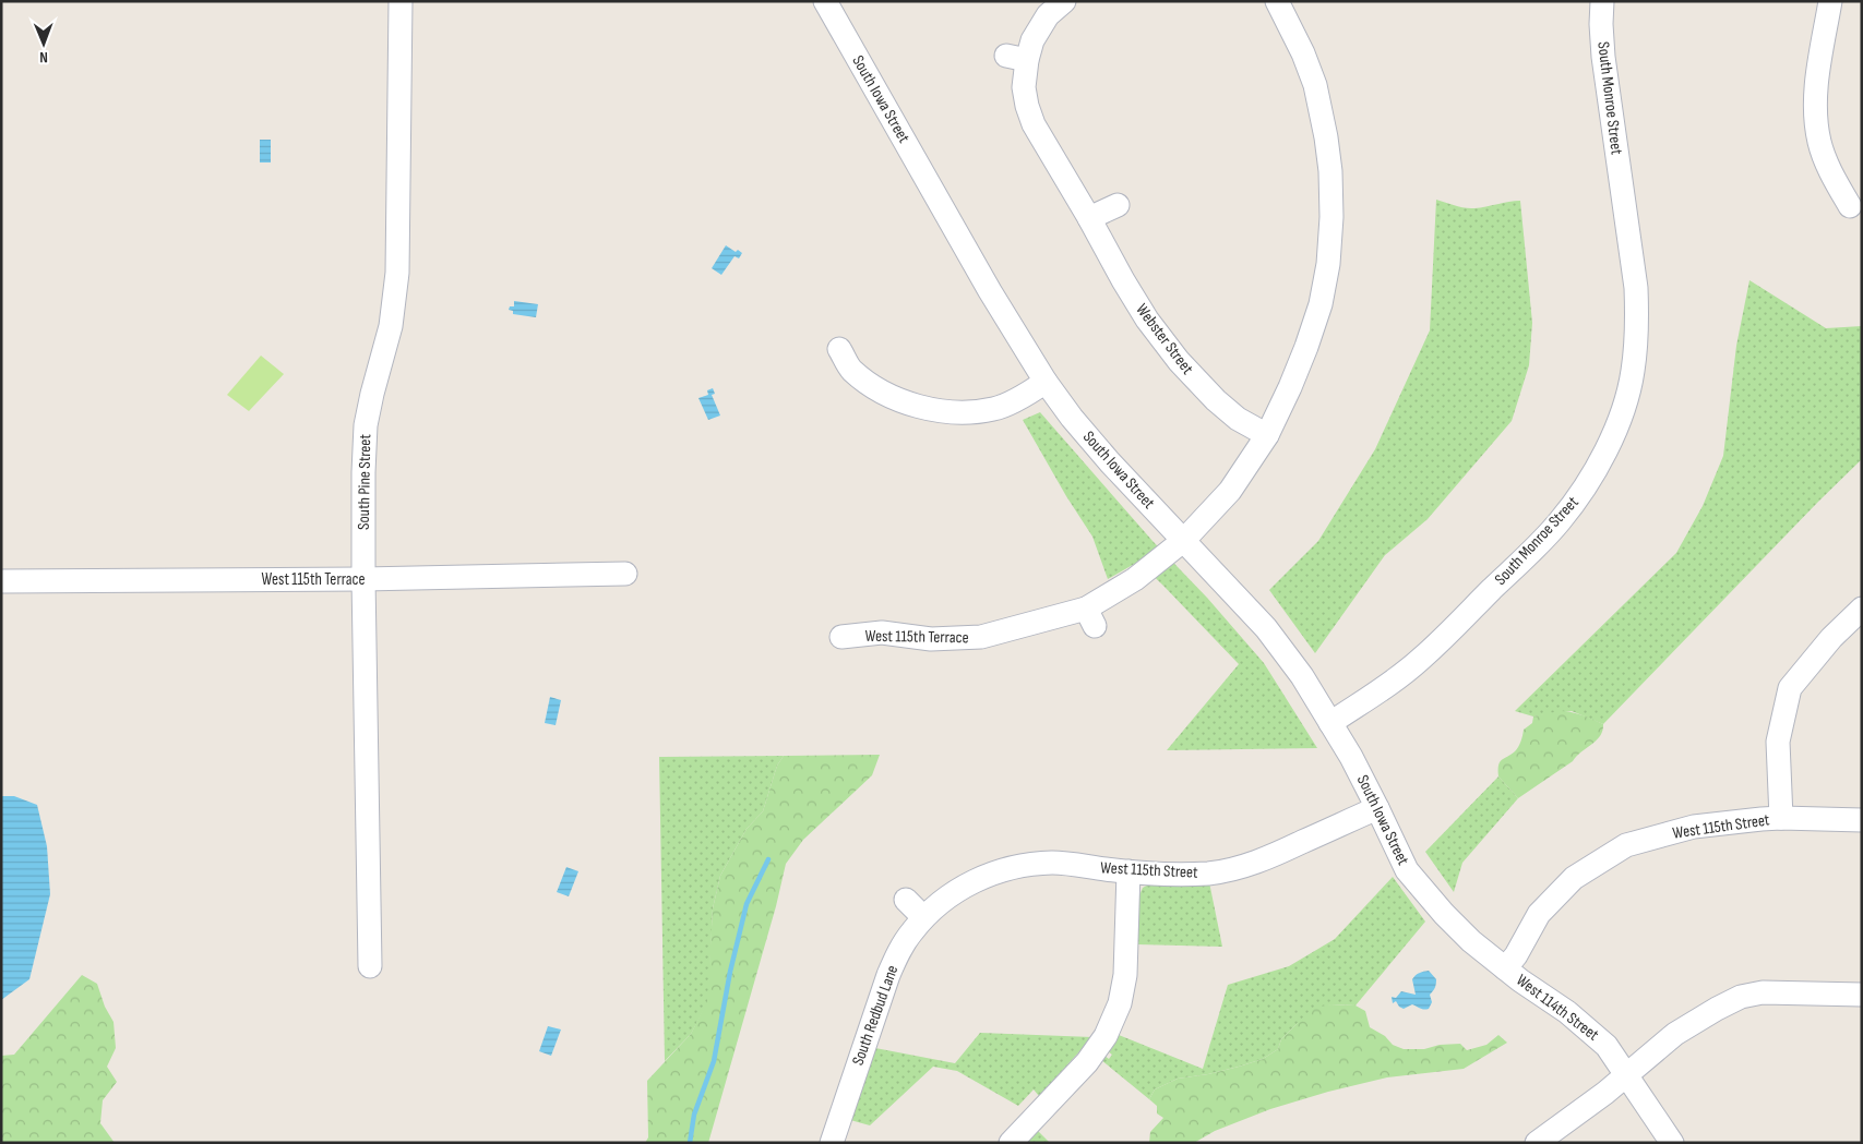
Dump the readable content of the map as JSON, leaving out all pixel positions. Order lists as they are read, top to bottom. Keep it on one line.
{"streets":{"street":["South Monroe Street","South Iowa Street","Webster Street","South Pine Street","West 115th Terrace","West 115th Street","West 114th Street","South Redbud Lane"]},"crossings":[["South Monroe Street","South Iowa Street"],["South Iowa Street","West 115th Terrace"],["South Iowa Street","West 115th Street"],["South Iowa Street","West 114th Street"],["Webster Street","West 115th Terrace"],["South Pine Street","West 115th Terrace"],["West 115th Street","West 114th Street"],["West 115th Street","South Redbud Lane"]],"north":"bottom"}
